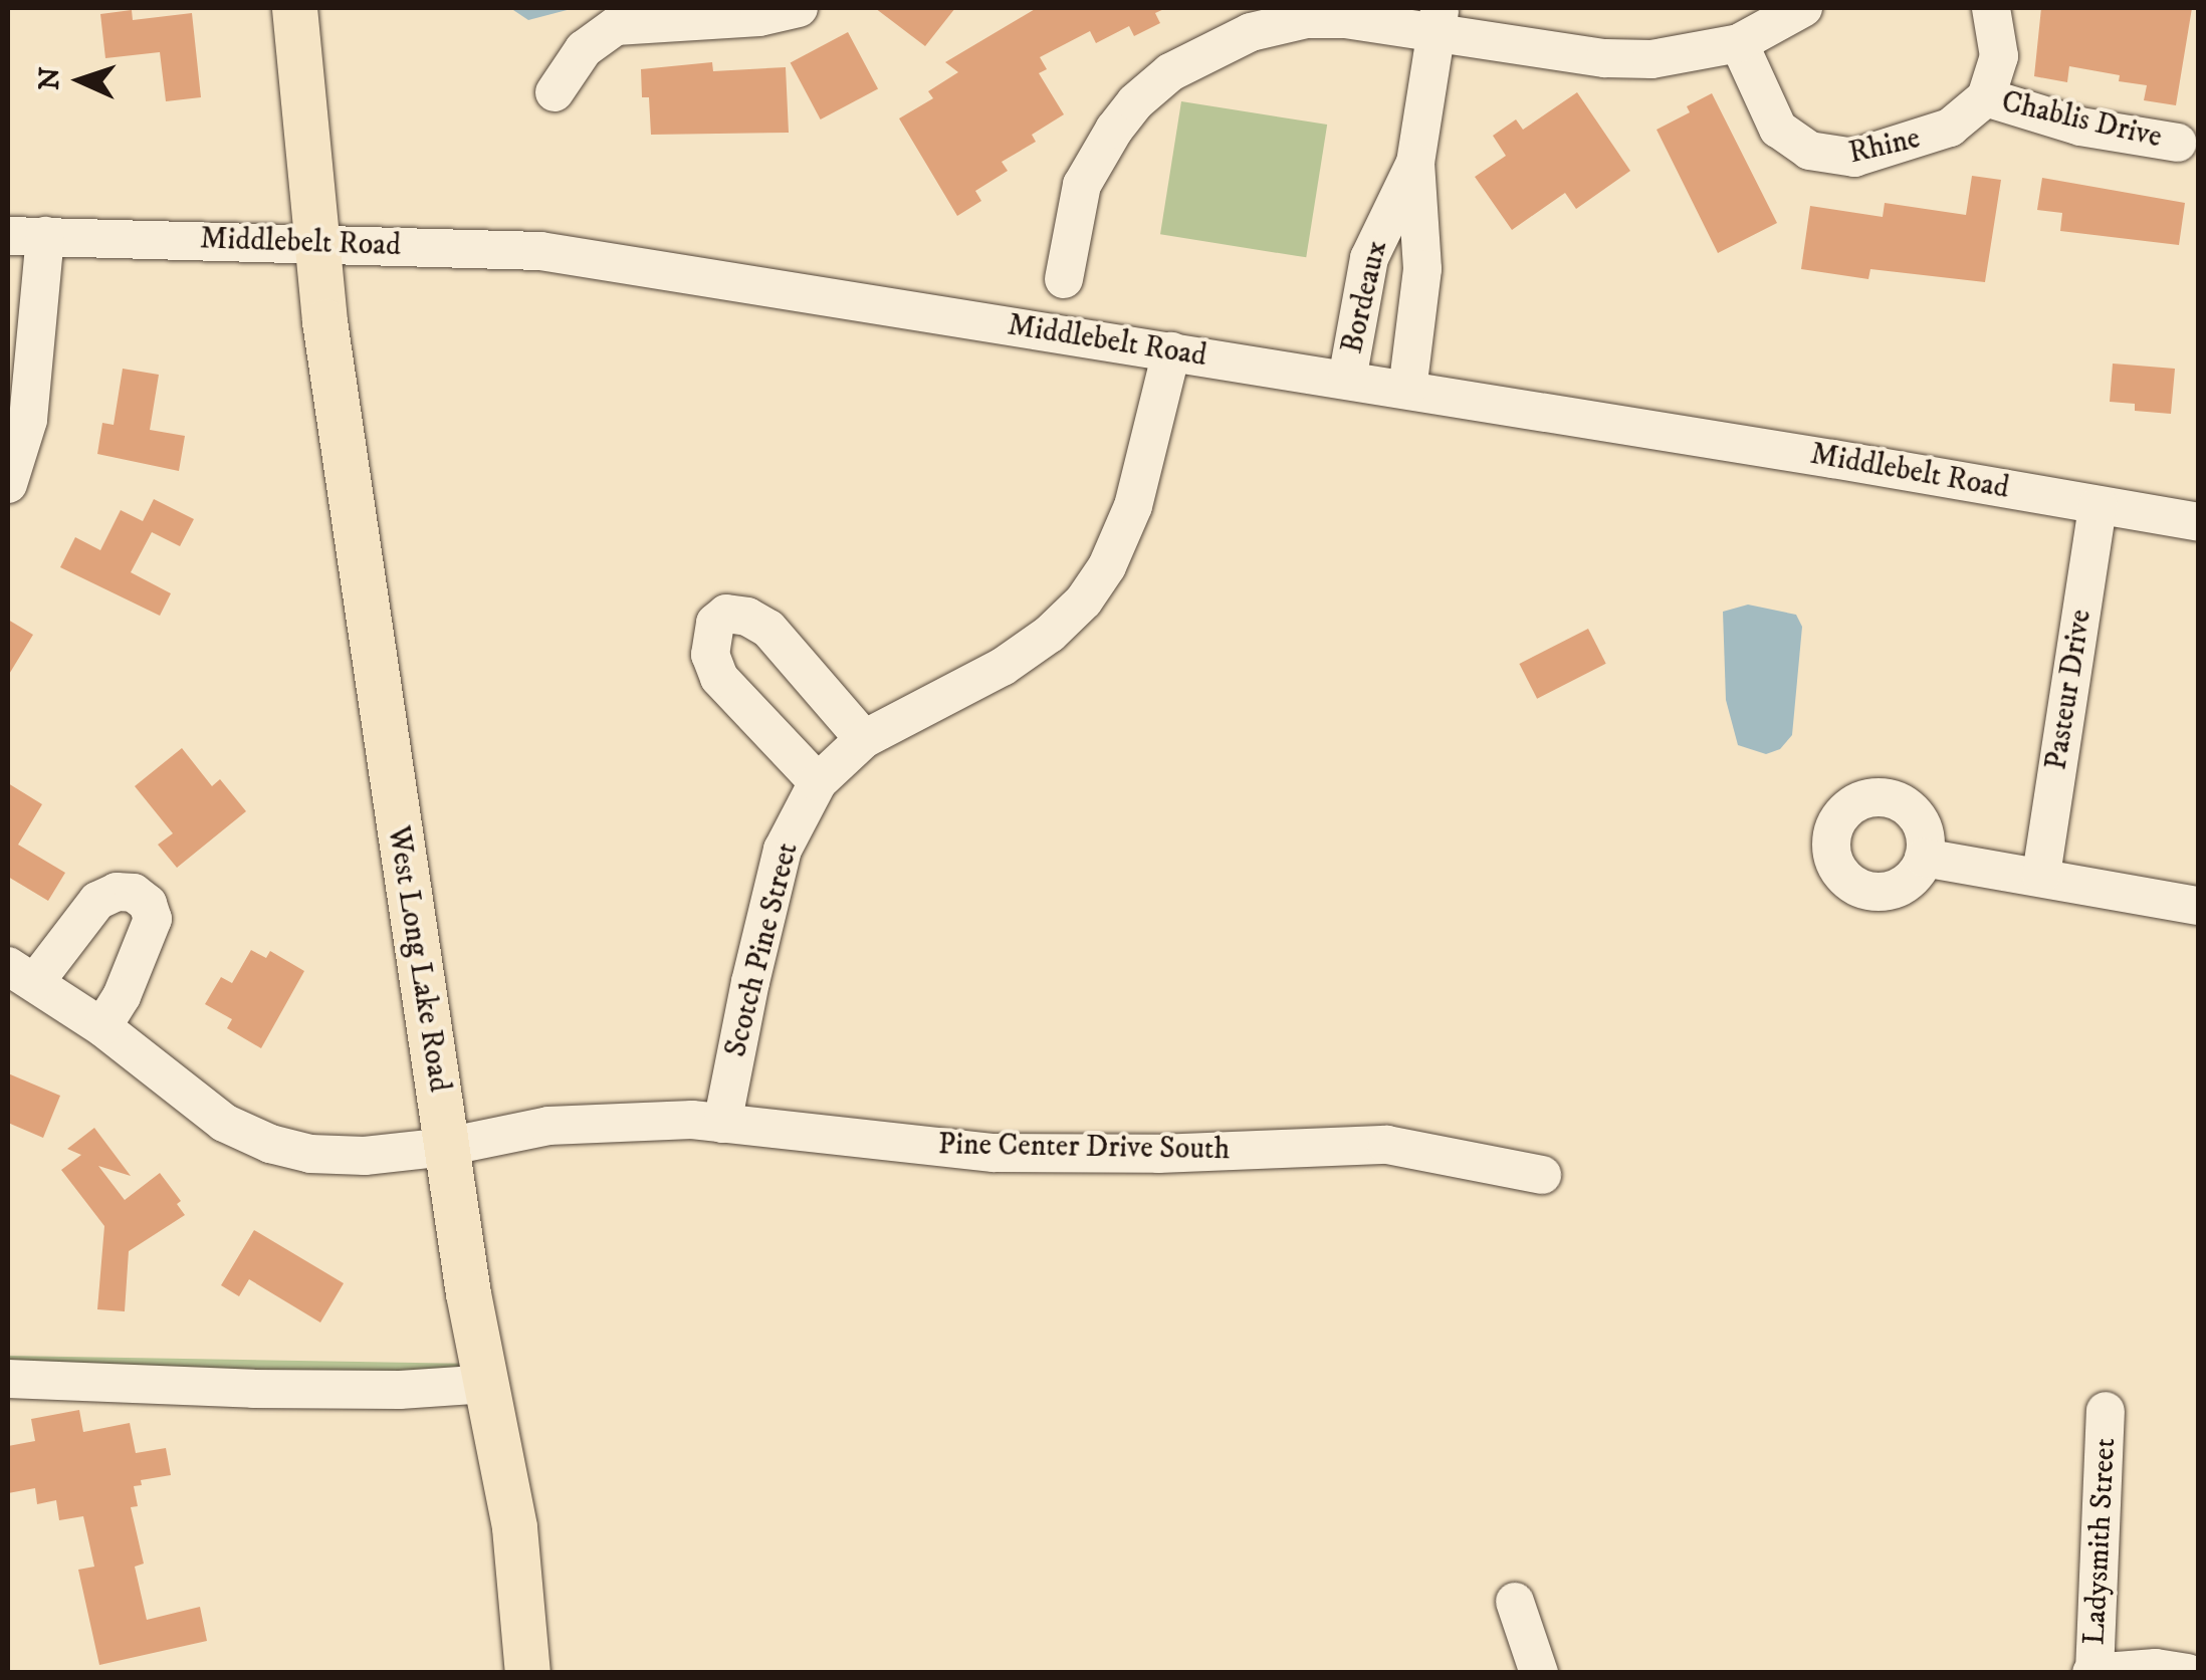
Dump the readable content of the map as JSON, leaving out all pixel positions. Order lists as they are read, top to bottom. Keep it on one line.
{"streets":{"main road":["West Long Lake Road"],"street":["Chablis Drive","Rhine","Middlebelt Road","Bordeaux","Pasteur Drive","Scotch Pine Street","Pine Center Drive South","Ladysmith Street"]},"crossings":[["Chablis Drive","Rhine"],["Middlebelt Road","Bordeaux"],["Middlebelt Road","Pasteur Drive"],["Middlebelt Road","Scotch Pine Street"],["Middlebelt Road","West Long Lake Road"],["Scotch Pine Street","Pine Center Drive South"],["West Long Lake Road","Pine Center Drive South"]],"north":"left"}
